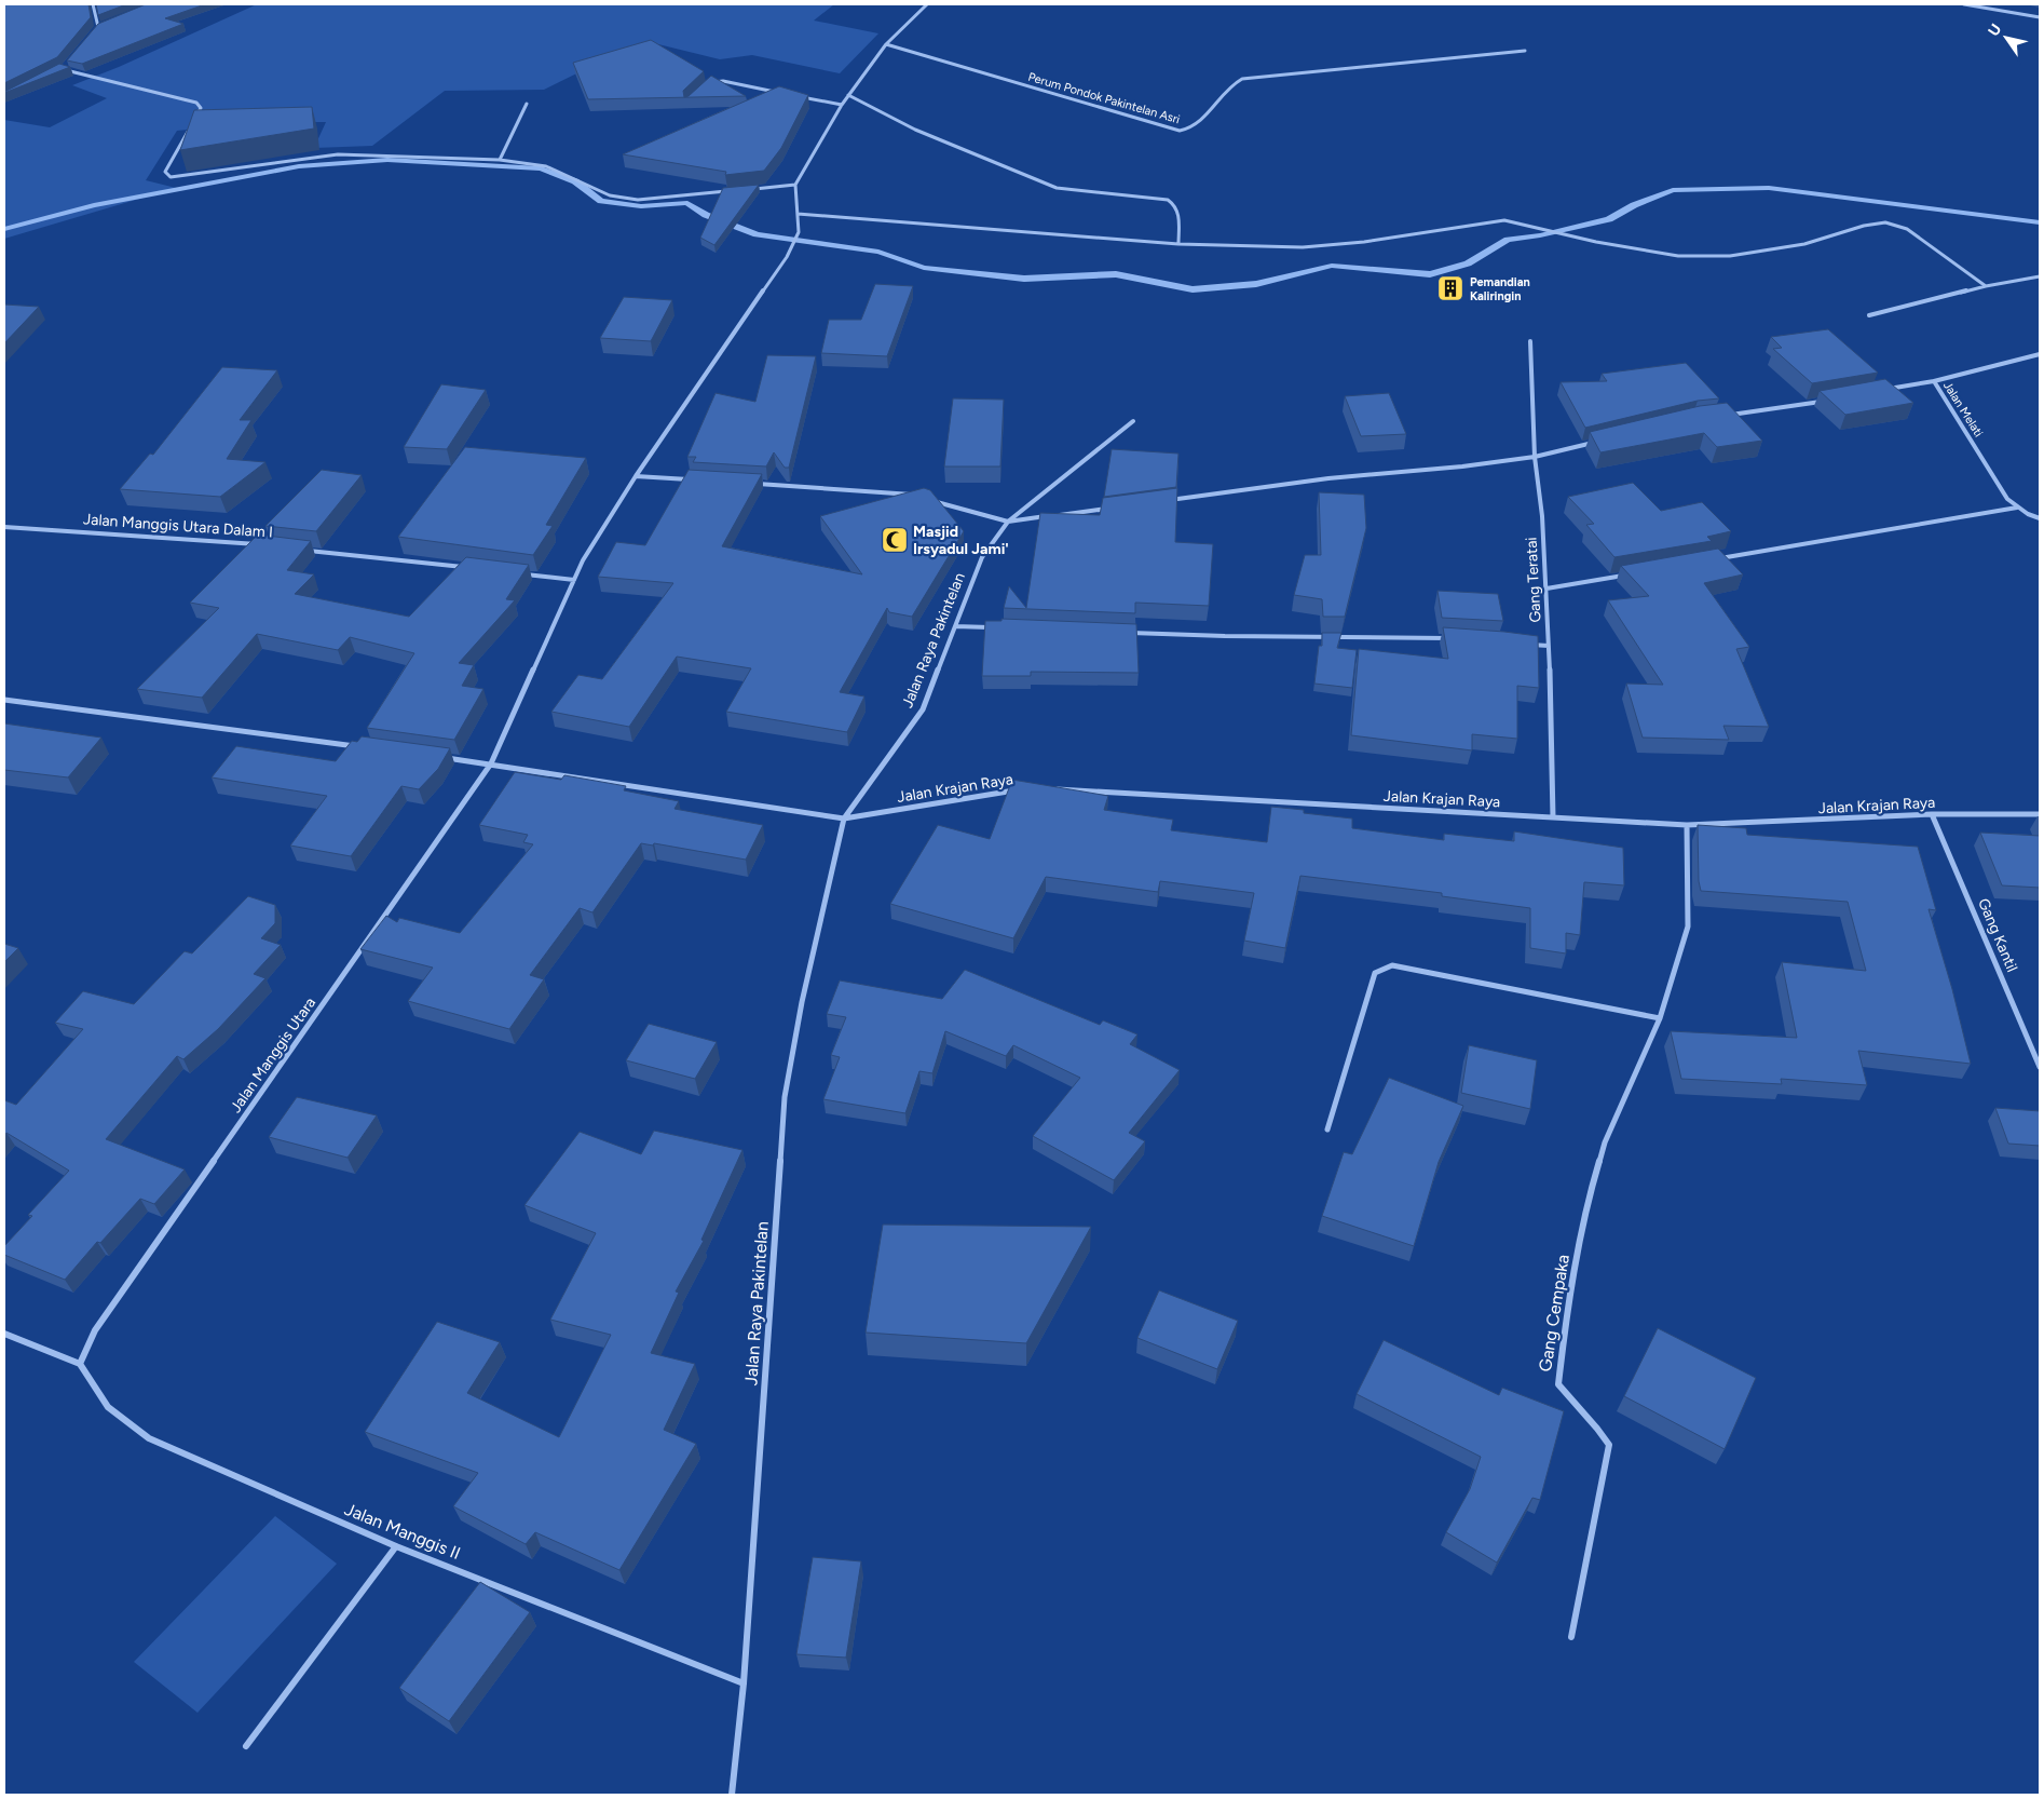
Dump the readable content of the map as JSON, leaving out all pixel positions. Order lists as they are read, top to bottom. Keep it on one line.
{"streets":{"street":["Perum Pondok Pakintelan Asri","Jalan Melati","Jalan Manggis Utara Dalam I","Gang Teratai","Jalan Raya Pakintelan","Jalan Krajan Raya","Gang Kantil","Jalan Manggis Utara","Gang Cempaka","Jalan Manggis II"]},"crossings":[["Gang Teratai","Jalan Krajan Raya"],["Jalan Raya Pakintelan","Jalan Krajan Raya"],["Jalan Raya Pakintelan","Jalan Manggis II"],["Jalan Krajan Raya","Gang Kantil"],["Jalan Krajan Raya","Gang Cempaka"],["Jalan Manggis Utara","Jalan Manggis II"]],"places":{"building":["Pemandian Kaliringin"],"mosque":["Masjid Irsyadul Jami'"]},"north":"top left"}
